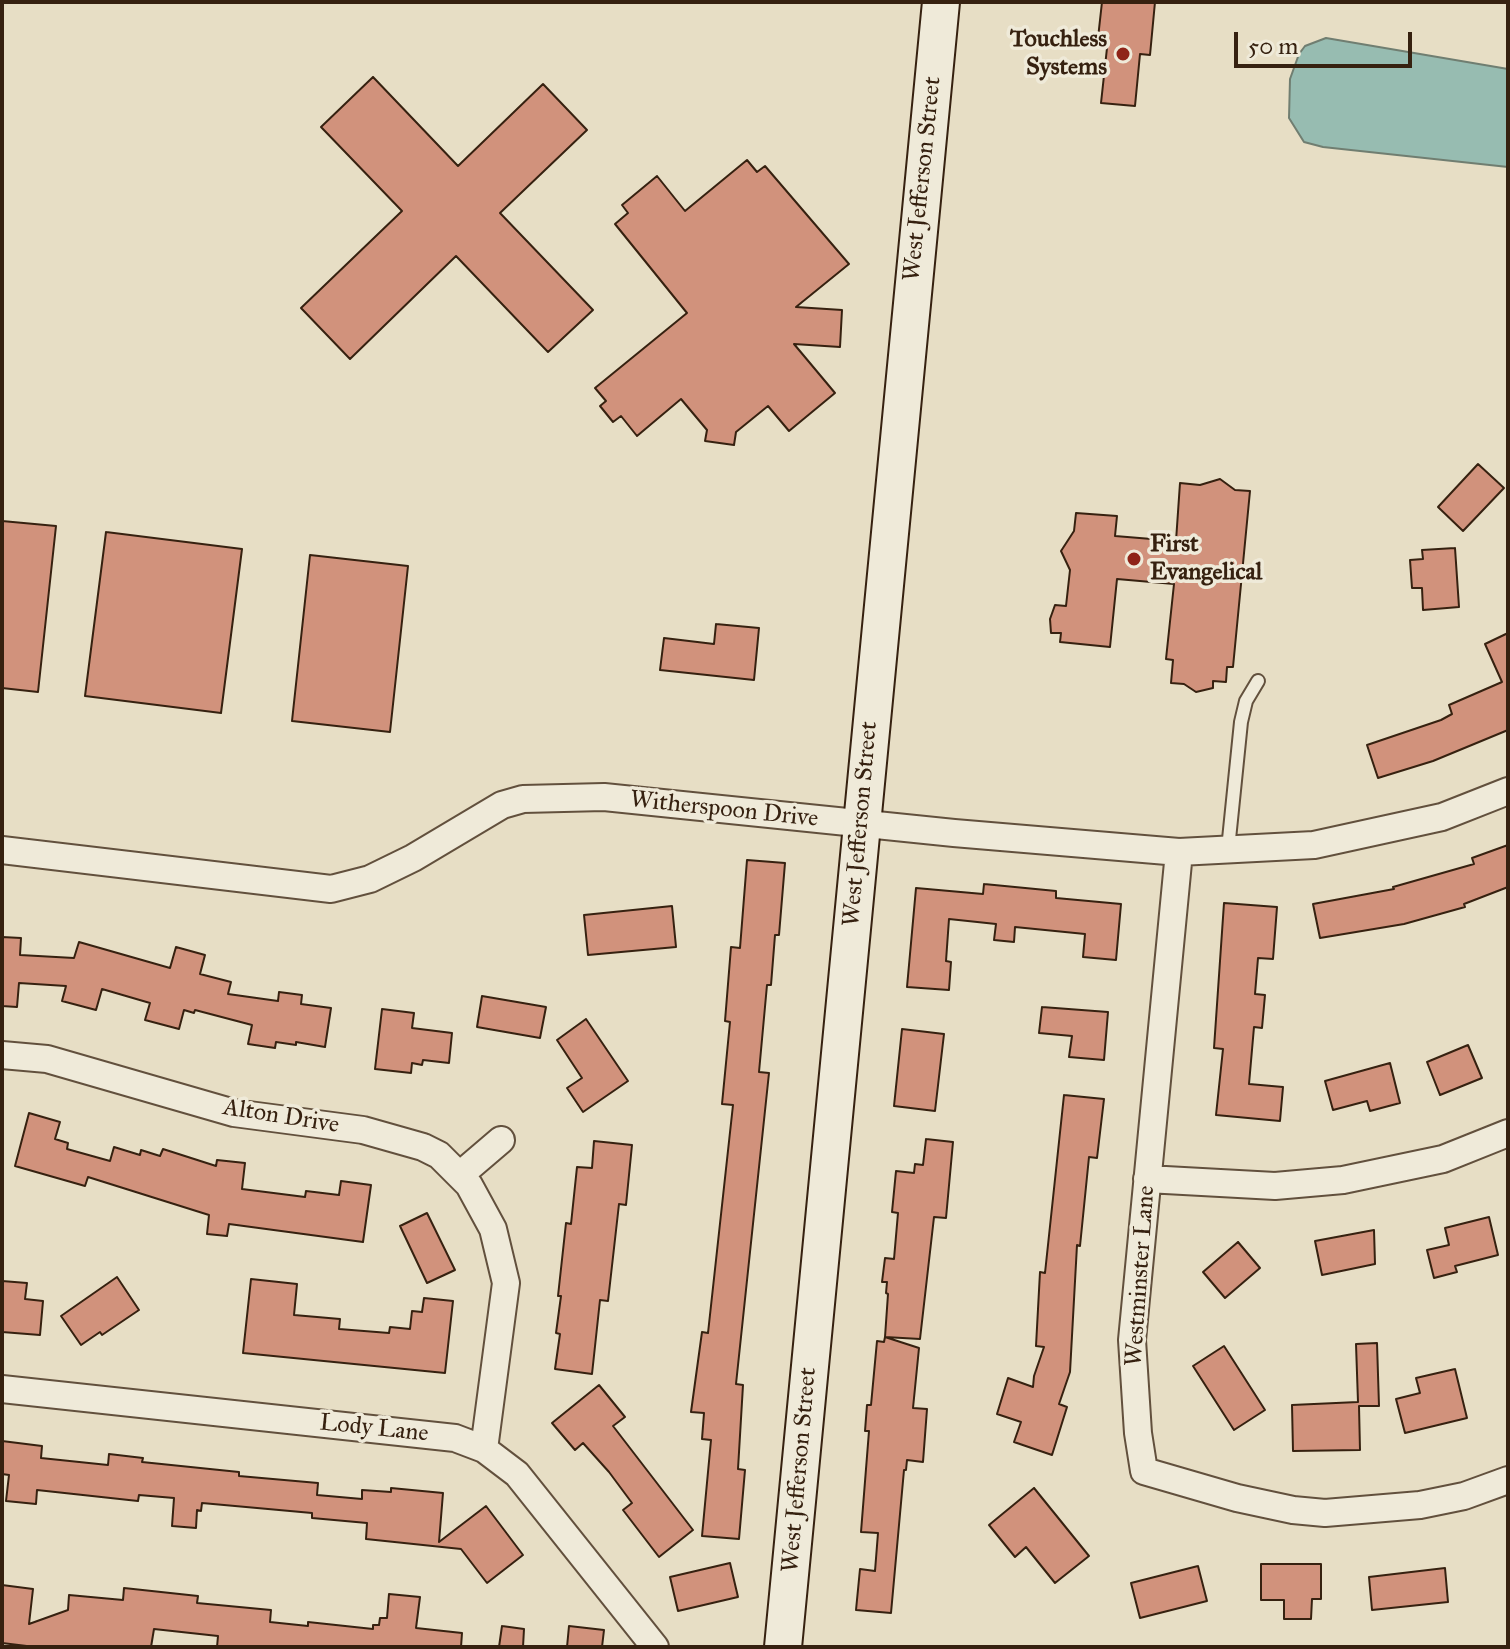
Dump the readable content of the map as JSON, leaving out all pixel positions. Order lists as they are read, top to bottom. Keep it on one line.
{"streets":{"street":["West Jefferson Street","Witherspoon Drive","Alton Drive","Westminster Lane","Lody Lane"]},"crossings":[["West Jefferson Street","Witherspoon Drive"],["Witherspoon Drive","Westminster Lane"],["Alton Drive","Lody Lane"]],"places":["Touchless Systems","First Evangelical"],"scale_bar":"50 m"}
